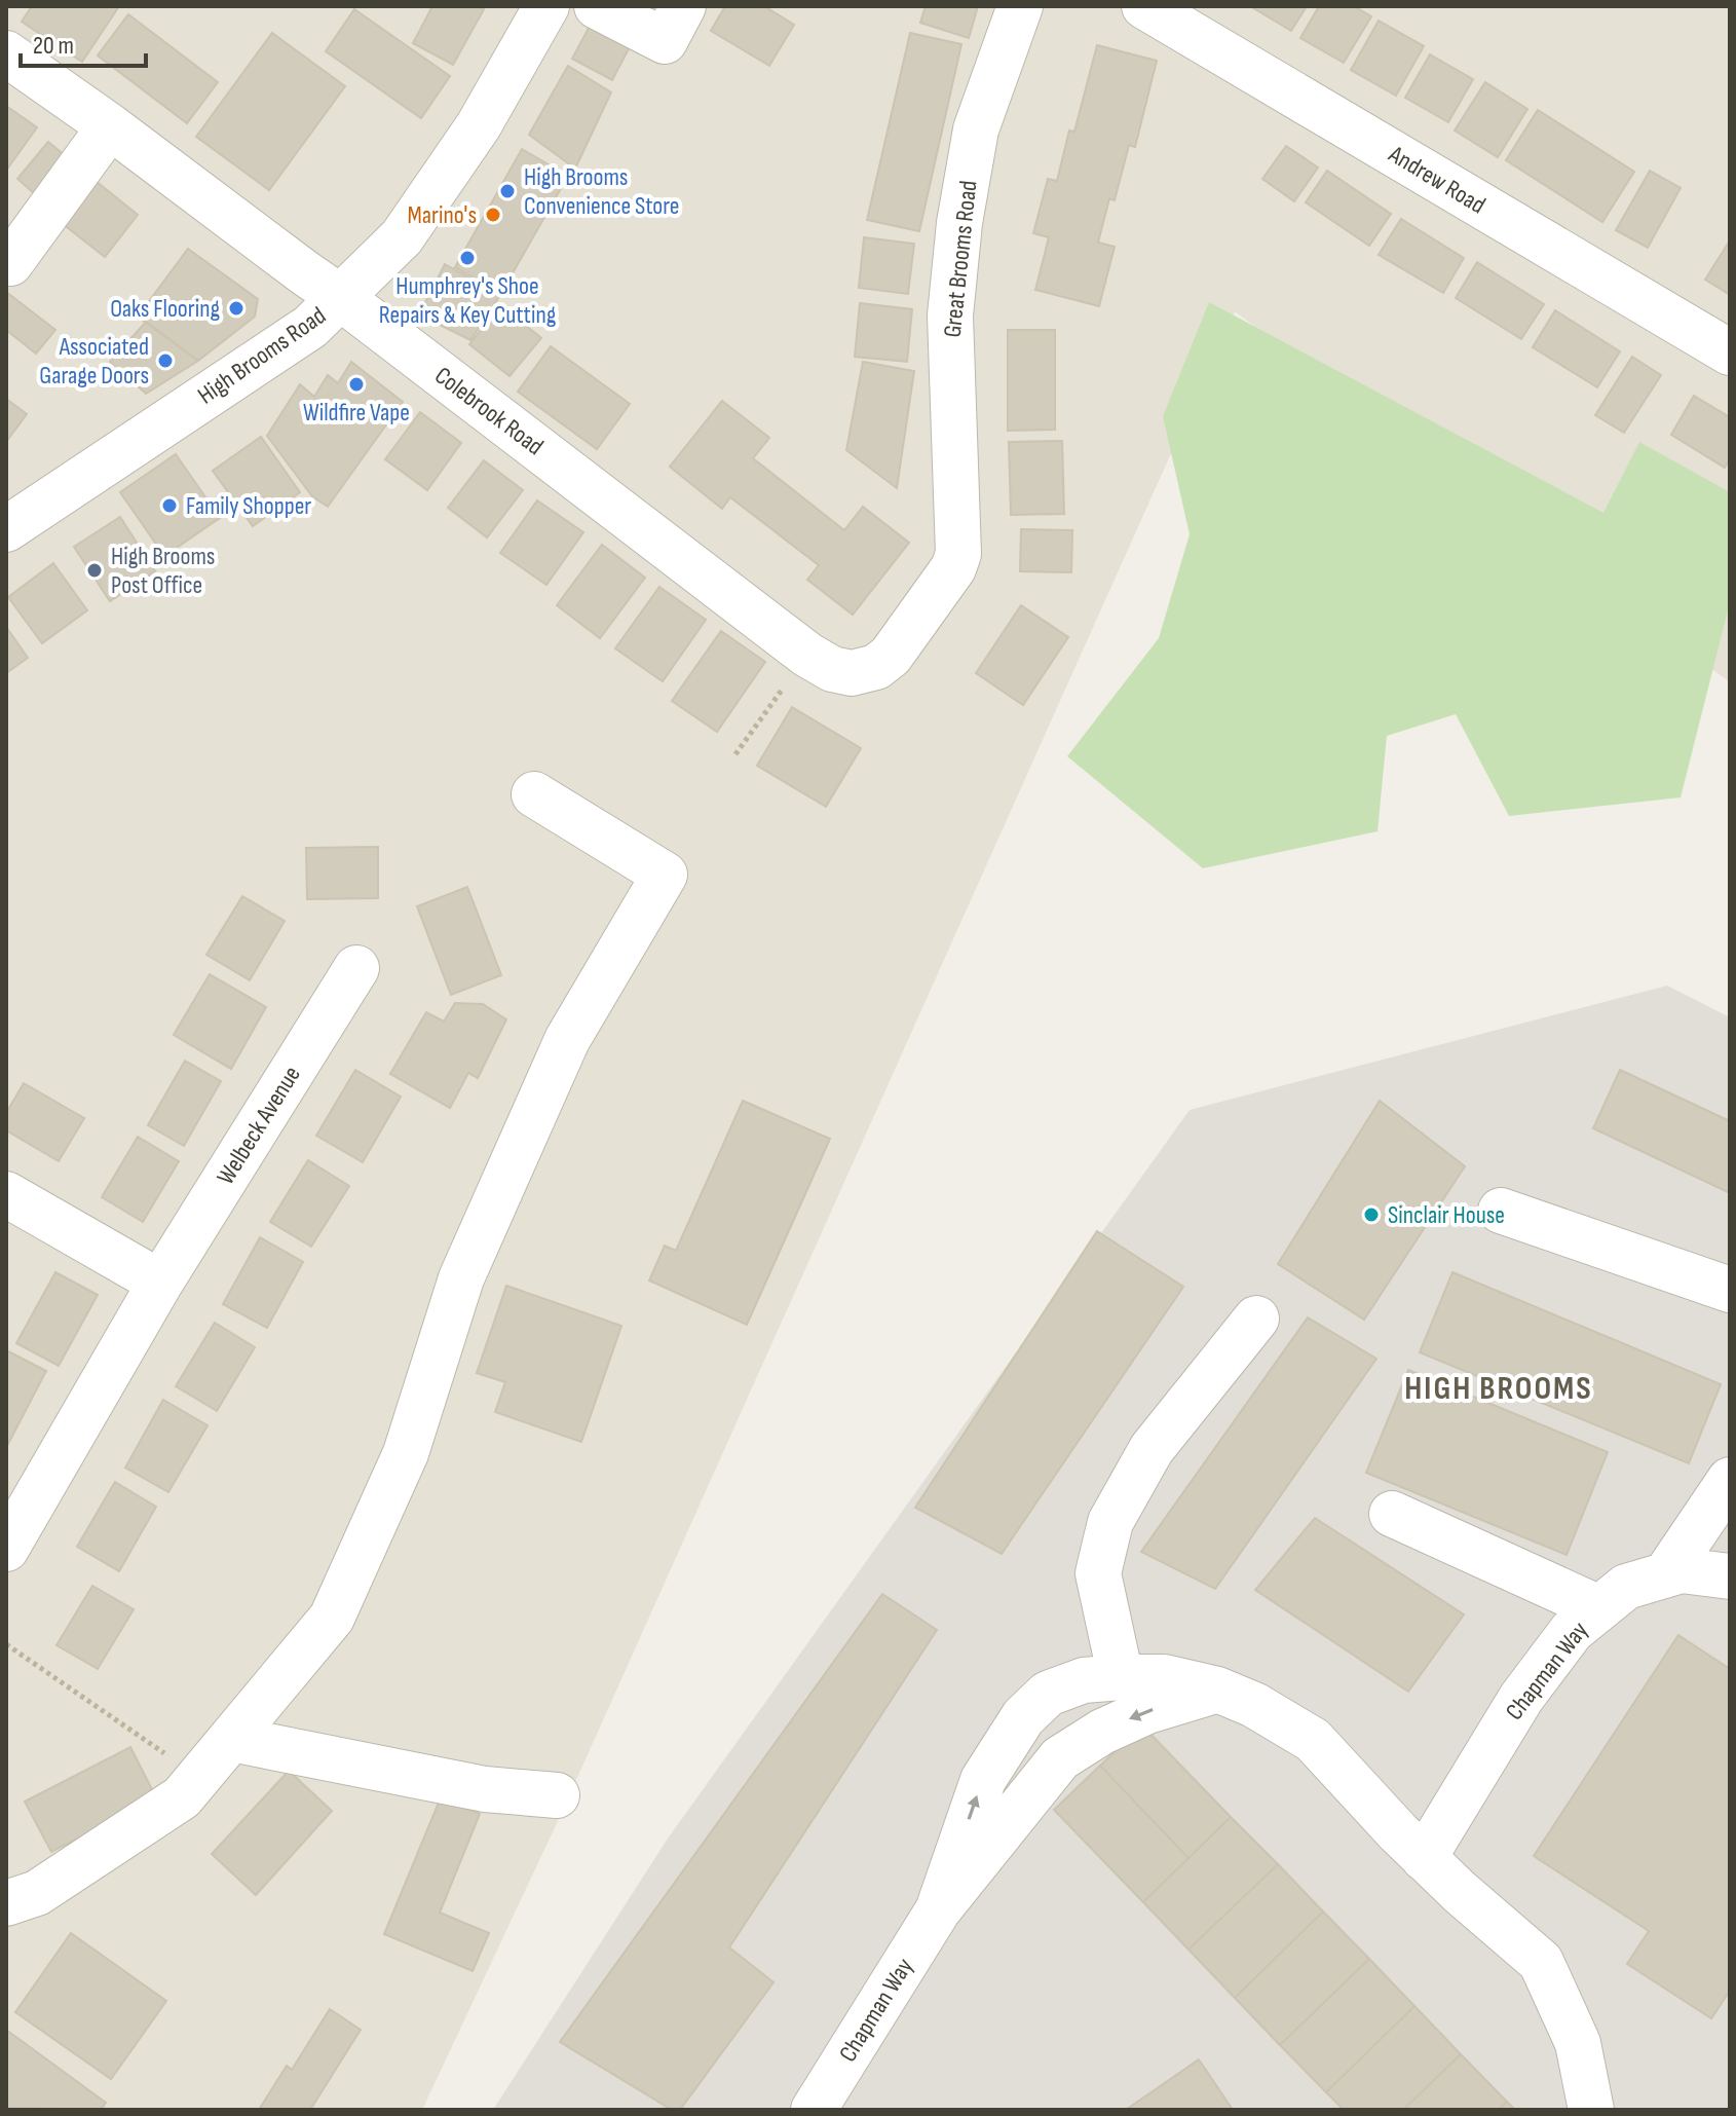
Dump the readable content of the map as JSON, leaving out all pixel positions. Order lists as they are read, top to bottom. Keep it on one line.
{"streets":{"street":["Andrew Road","Great Brooms Road","High Brooms Road","Colebrook Road","Welbeck Avenue","Chapman Way"]},"crossings":[["Great Brooms Road","Colebrook Road"],["High Brooms Road","Colebrook Road"]],"districts":["HIGH BROOMS"],"places":["High Brooms Convenience Store","Marino's","Humphrey's Shoe Repairs & Key Cutting","Oaks Flooring","Associated Garage Doors","Wildfire Vape","Family Shopper","High Brooms Post Office","Sinclair House"],"scale_bar":"20 m"}
